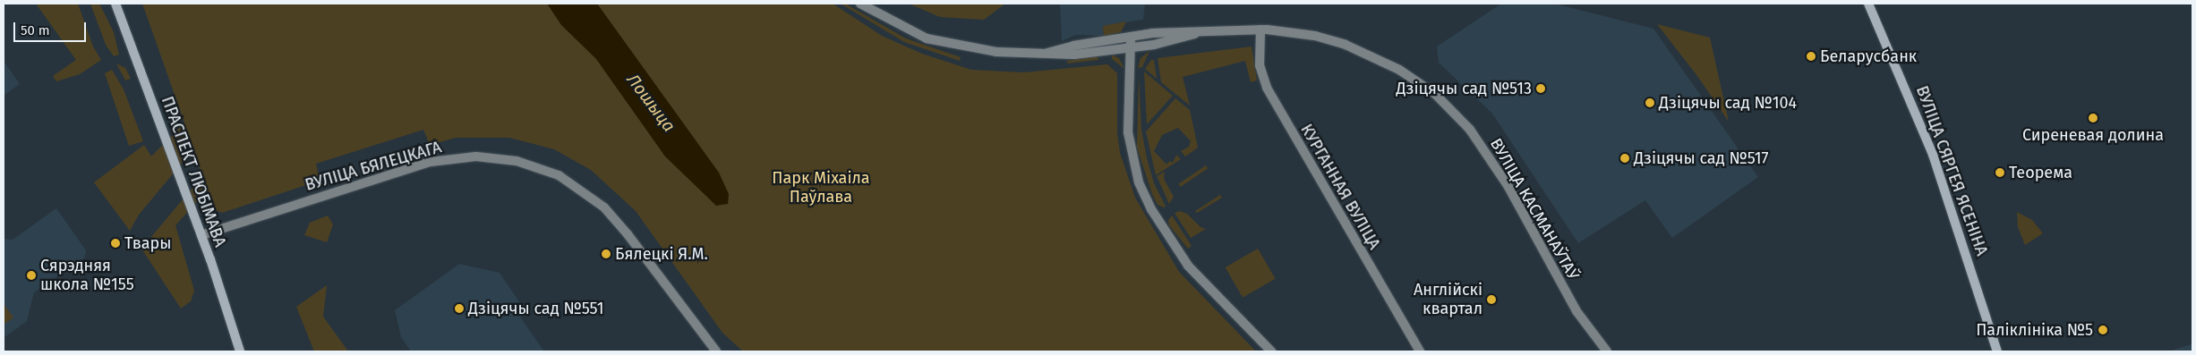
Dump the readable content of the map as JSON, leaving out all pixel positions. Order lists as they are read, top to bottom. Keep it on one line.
{"streets":{"main road":["ВУЛІЦА СЯРГЕЯ ЯСЕНІНА","ПРАСПЕКТ ЛЮБІМАВА"],"street":["ВУЛІЦА БЯЛЕЦКАГА","КУРГАННАЯ ВУЛІЦА","ВУЛІЦА КАСМАНАЎТАЎ"]},"crossings":[["ВУЛІЦА БЯЛЕЦКАГА","ПРАСПЕКТ ЛЮБІМАВА"],["КУРГАННАЯ ВУЛІЦА","ВУЛІЦА КАСМАНАЎТАЎ"]],"water":["Лошыца"],"parks":["Парк Міхаіла Паўлава"],"places":["Беларусбанк","Дзіцячы сад №513","Дзіцячы сад №104","Сиреневая долина","Дзіцячы сад №517","Теорема","Твары","Бялецкі Я.М.","Сярэдняя школа №155","Англійскі квартал","Дзіцячы сад №551","Паліклініка №5"],"scale_bar":"50 m"}
